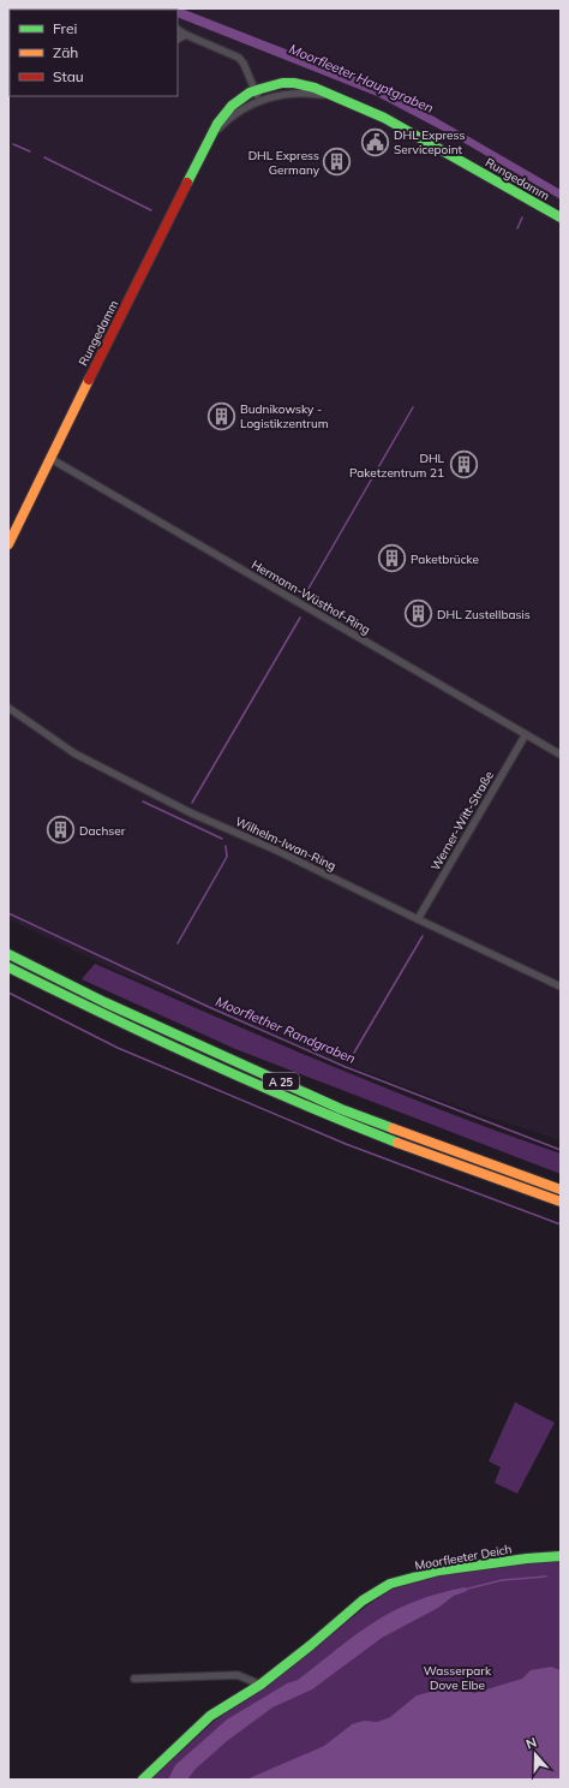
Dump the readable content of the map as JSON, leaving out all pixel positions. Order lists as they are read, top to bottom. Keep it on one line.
{"streets":{"main road":["Rungedamm","A 25","Moorfleeter Deich"],"street":["Hermann-Wüsthof-Ring","Werner-Witt-Straße","Wilhelm-Iwan-Ring"]},"crossings":[["Rungedamm","Hermann-Wüsthof-Ring"],["Hermann-Wüsthof-Ring","Werner-Witt-Straße"],["Werner-Witt-Straße","Wilhelm-Iwan-Ring"]],"water":["Moorfleeter Hauptgraben","Moorflether Randgraben"],"parks":["Wasserpark Dove Elbe"],"places":{"public building":["DHL Express Servicepoint"],"building":["DHL Express Germany","Budnikowsky - Logistikzentrum","DHL Paketzentrum 21","Paketbrücke","DHL Zustellbasis","Dachser"]},"legend":["Frei","Zäh","Stau"],"north":"top"}
